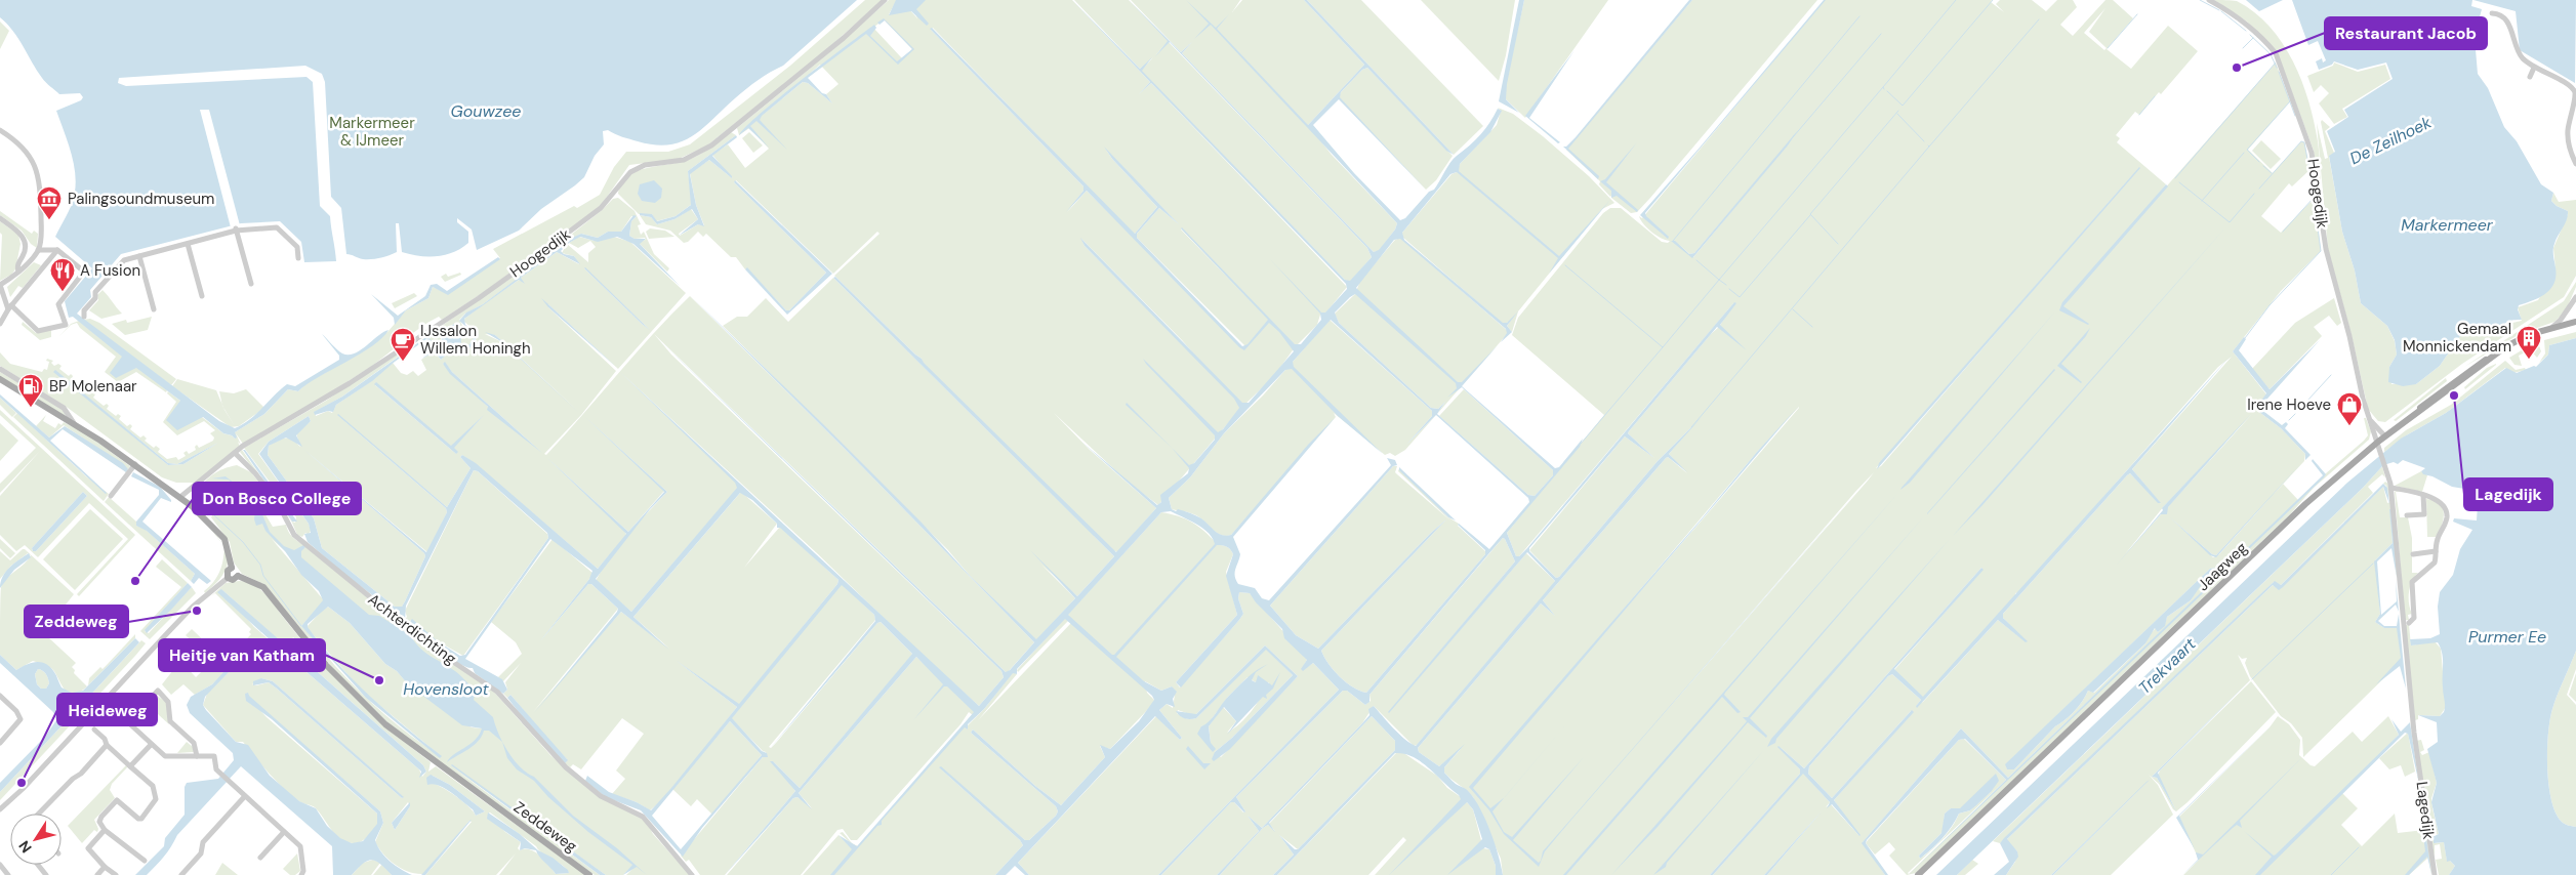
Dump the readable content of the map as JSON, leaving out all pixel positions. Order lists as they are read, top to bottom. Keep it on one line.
{"streets":{"main road":["Jaagweg","Zeddeweg"],"street":["Hoogedijk","Achterdichting","Lagedijk"]},"crossings":[["Hoogedijk","Jaagweg"],["Hoogedijk","Achterdichting"],["Hoogedijk","Lagedijk"],["Jaagweg","Lagedijk"]],"water":["Gouwzee","De Zeilhoek","Markermeer","Purmer Ee","Trekvaart","Hovensloot"],"parks":["Markermeer & IJmeer"],"places":{"other":["Restaurant Jacob","Lagedijk","Don Bosco College","Zeddeweg","Heitje van Katham","Heideweg"],"museum":["Palingsoundmuseum"],"restaurant":["A Fusion"],"building":["Gemaal Monnickendam"],"cafe":["IJssalon Willem Honingh"],"fuel station":["BP Molenaar"],"shop":["Irene Hoeve"]},"north":"bottom left"}
